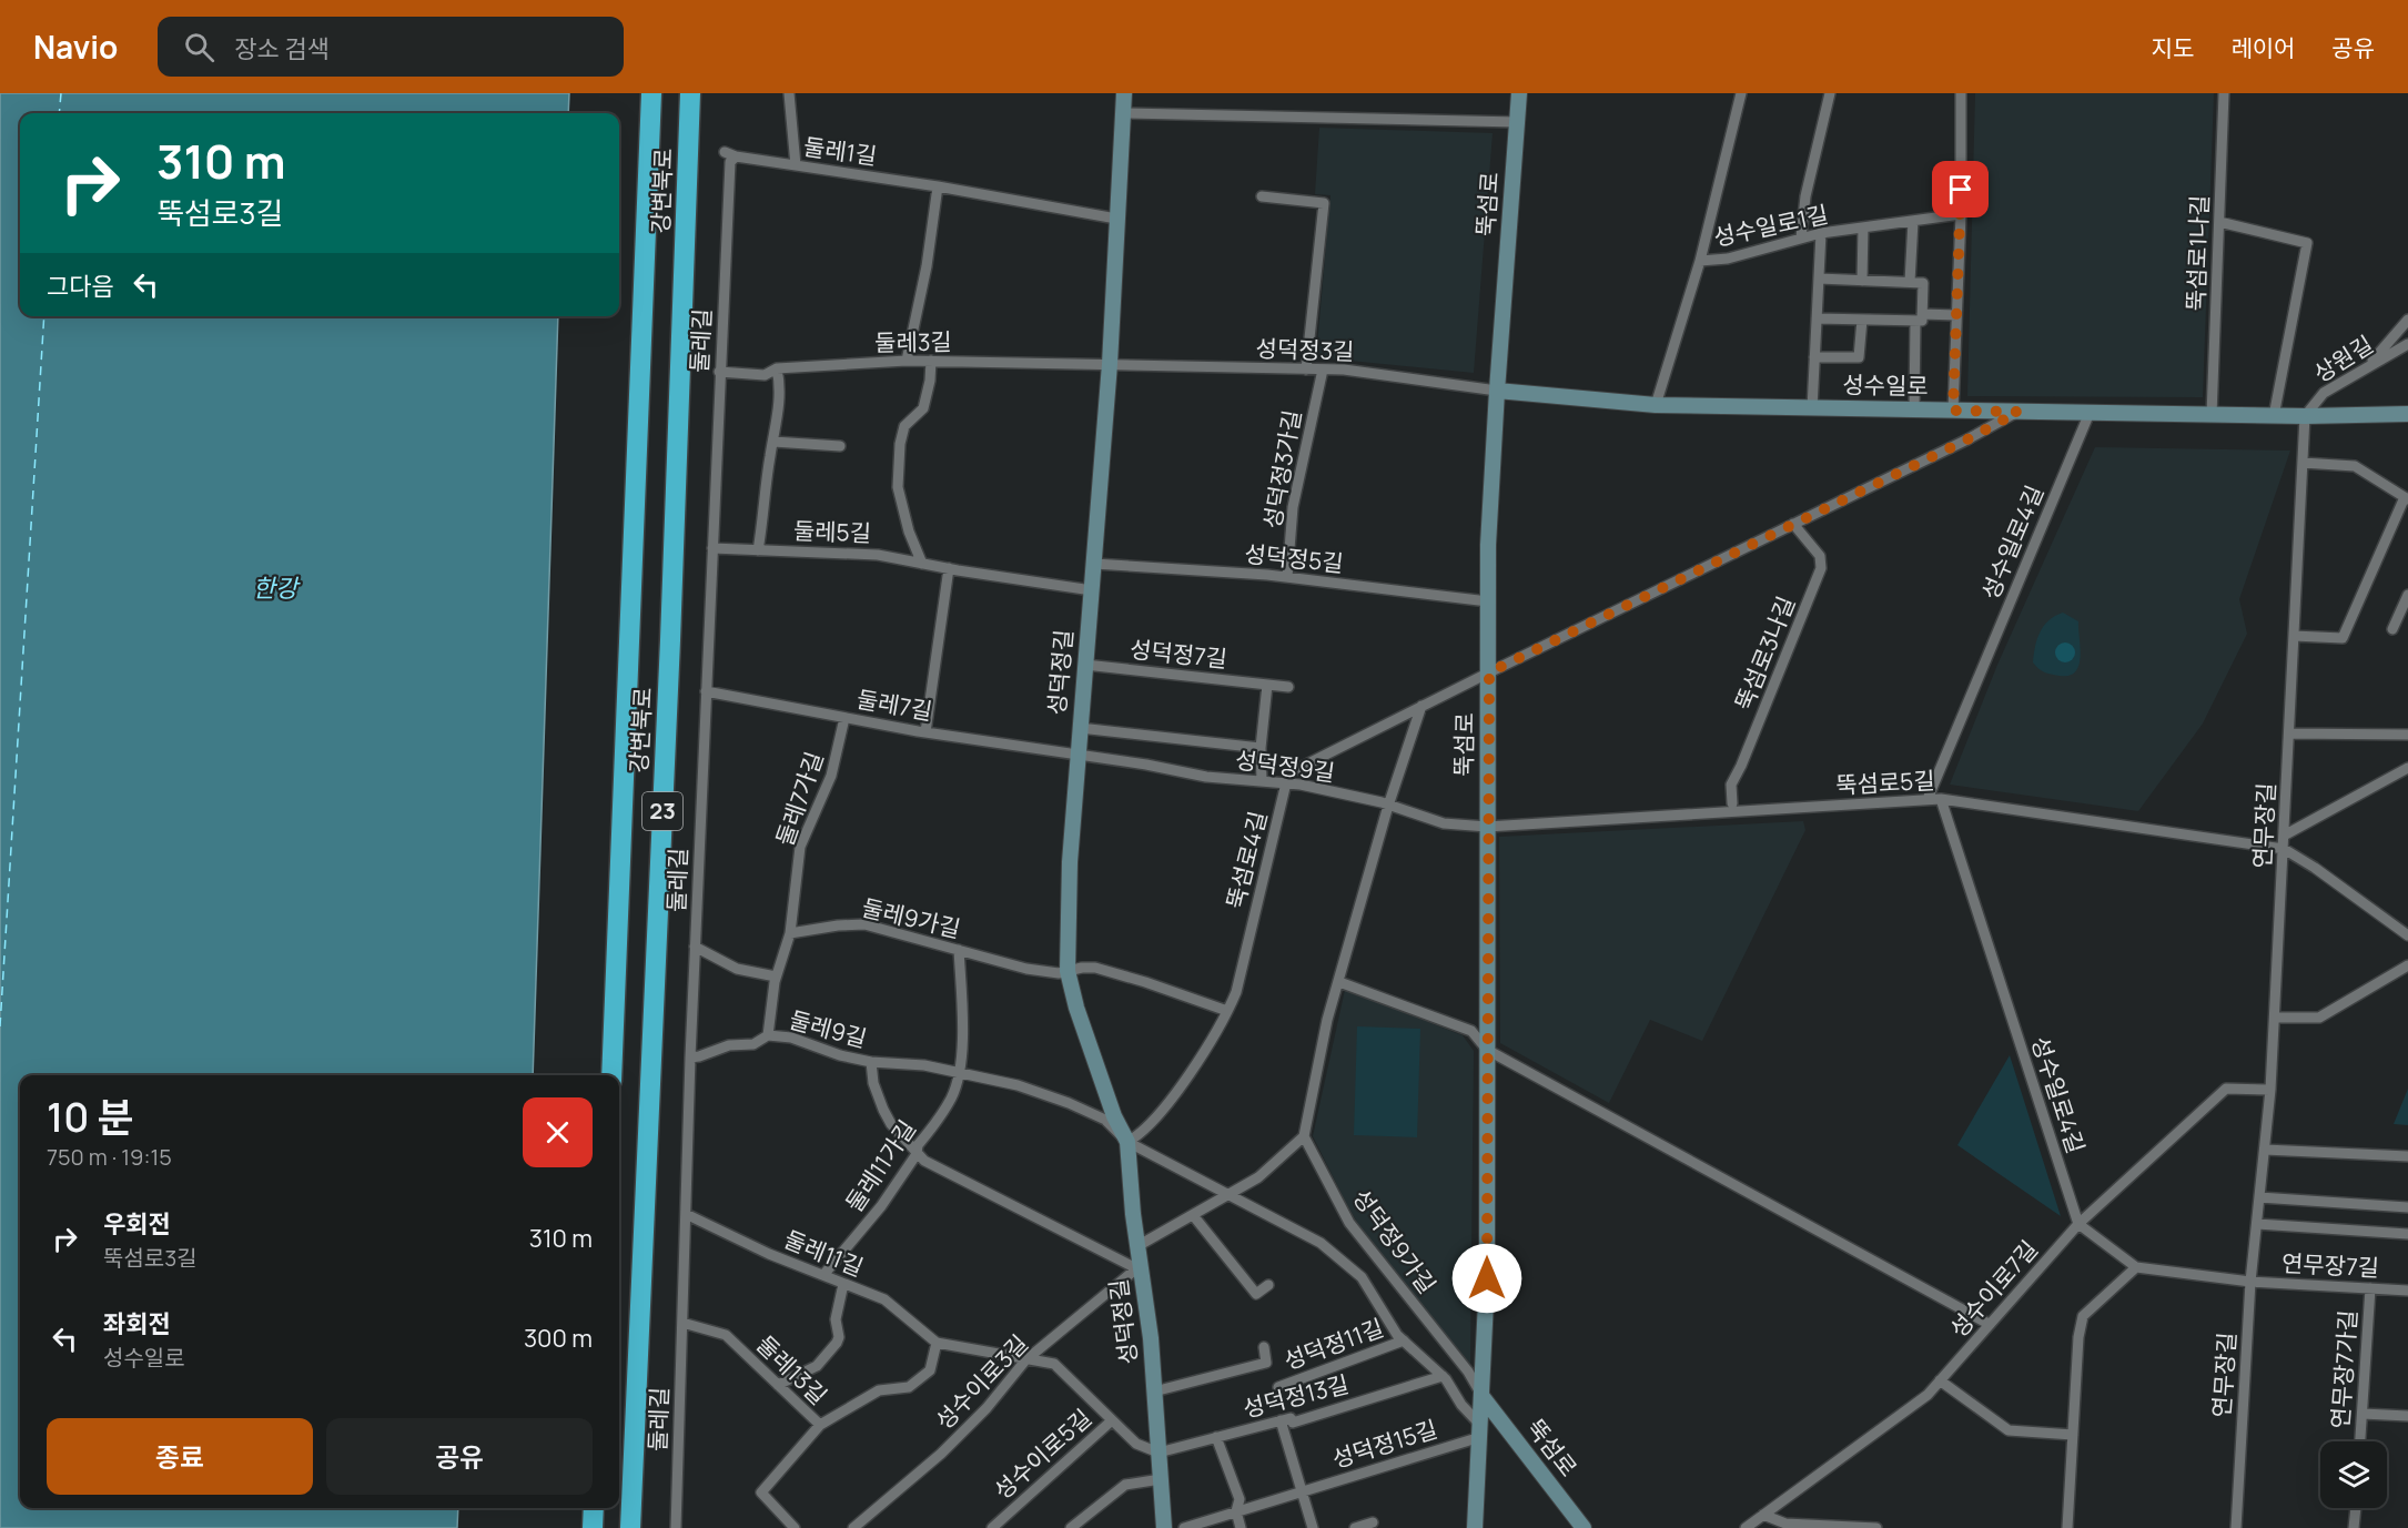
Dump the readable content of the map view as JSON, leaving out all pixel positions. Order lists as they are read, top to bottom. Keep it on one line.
{"streets":{"highway":["강변북로","23"],"street":["둘레1길","뚝섬로","성수일로1길","뚝섬로1나길","둘레길","둘레3길","성덕정3길","상원길","성수일로","성덕정3가길","둘레5길","성수일로4길","성덕정5길","뚝섬로3나길","성덕정7길","성덕정길","둘레7길","성덕정9길","뚝섬로5길","둘레7가길","연무장길","뚝섬로4길","둘레9가길","둘레9길","둘레11가길","성덕정9가길","둘레11길","연무장7길","성수이로7길","성덕정11길","연무장7가길","둘레13길","성수이로3길","성덕정13길","성덕정15길","성수이로5길"]},"crossings":[["둘레1길","둘레길"],["둘레1길","성덕정길"],["뚝섬로","성덕정3길"],["뚝섬로","성수일로"],["뚝섬로","성덕정5길"],["뚝섬로","성덕정9길"],["뚝섬로","뚝섬로5길"],["뚝섬로","뚝섬로4길"],["뚝섬로","성덕정9가길"],["뚝섬로","성덕정11길"],["뚝섬로","성덕정15길"],["성수일로1길","성수일로"],["뚝섬로1나길","성수일로"],["둘레길","둘레3길"],["둘레길","둘레5길"],["둘레길","둘레7길"],["둘레길","둘레9길"],["둘레길","둘레11길"],["둘레길","둘레13길"],["둘레3길","성덕정3길"],["둘레3길","성덕정길"],["성덕정3길","성수일로"],["성덕정3길","성덕정3가길"],["성덕정3길","성덕정길"],["상원길","성수일로"],["상원길","연무장길"],["성수일로","성수일로4길"],["성수일로","연무장길"],["성수일로","뚝섬로4길"],["성덕정3가길","성덕정5길"],["둘레5길","성덕정길"],["성수일로4길","뚝섬로5길"],["성수일로4길","성수이로7길"],["성덕정5길","성덕정길"],["뚝섬로3나길","뚝섬로4길"],["성덕정7길","성덕정길"],["성덕정길","둘레7길"],["성덕정길","성덕정9길"],["성덕정길","뚝섬로4길"],["성덕정길","둘레9가길"],["성덕정길","둘레9길"],["성덕정길","둘레11길"],["성덕정길","성덕정11길"],["성덕정길","성수이로3길"],["성덕정길","성덕정13길"],["둘레7길","성덕정9길"],["둘레7길","둘레7가길"],["성덕정9길","뚝섬로5길"],["성덕정9길","뚝섬로4길"],["뚝섬로5길","연무장길"],["둘레7가길","둘레9가길"],["연무장길","연무장7길"],["연무장길","성수이로7길"],["뚝섬로4길","둘레9가길"],["뚝섬로4길","둘레9길"],["뚝섬로4길","성덕정11길"],["둘레9길","둘레11가길"],["둘레9길","성덕정11길"],["둘레11가길","둘레11길"],["둘레11길","성수이로3길"],["둘레11길","성덕정13길"],["둘레11길","성수이로5길"],["연무장7길","연무장7가길"],["성덕정11길","성덕정13길"],["성덕정11길","성덕정15길"]],"water":["한강"],"page":{"header":"Navio","search":"장소 검색","nav":["지도","레이어","공유"],"turn":["310 m","뚝섬로3길"],"then":"그다음","heading":["10 분","750 m · 19:15"],"list":[{"name":"우회전","note":"뚝섬로3길","value":"310 m"},{"name":"좌회전","note":"성수일로","value":"300 m"}],"buttons":["종료","공유"]}}
